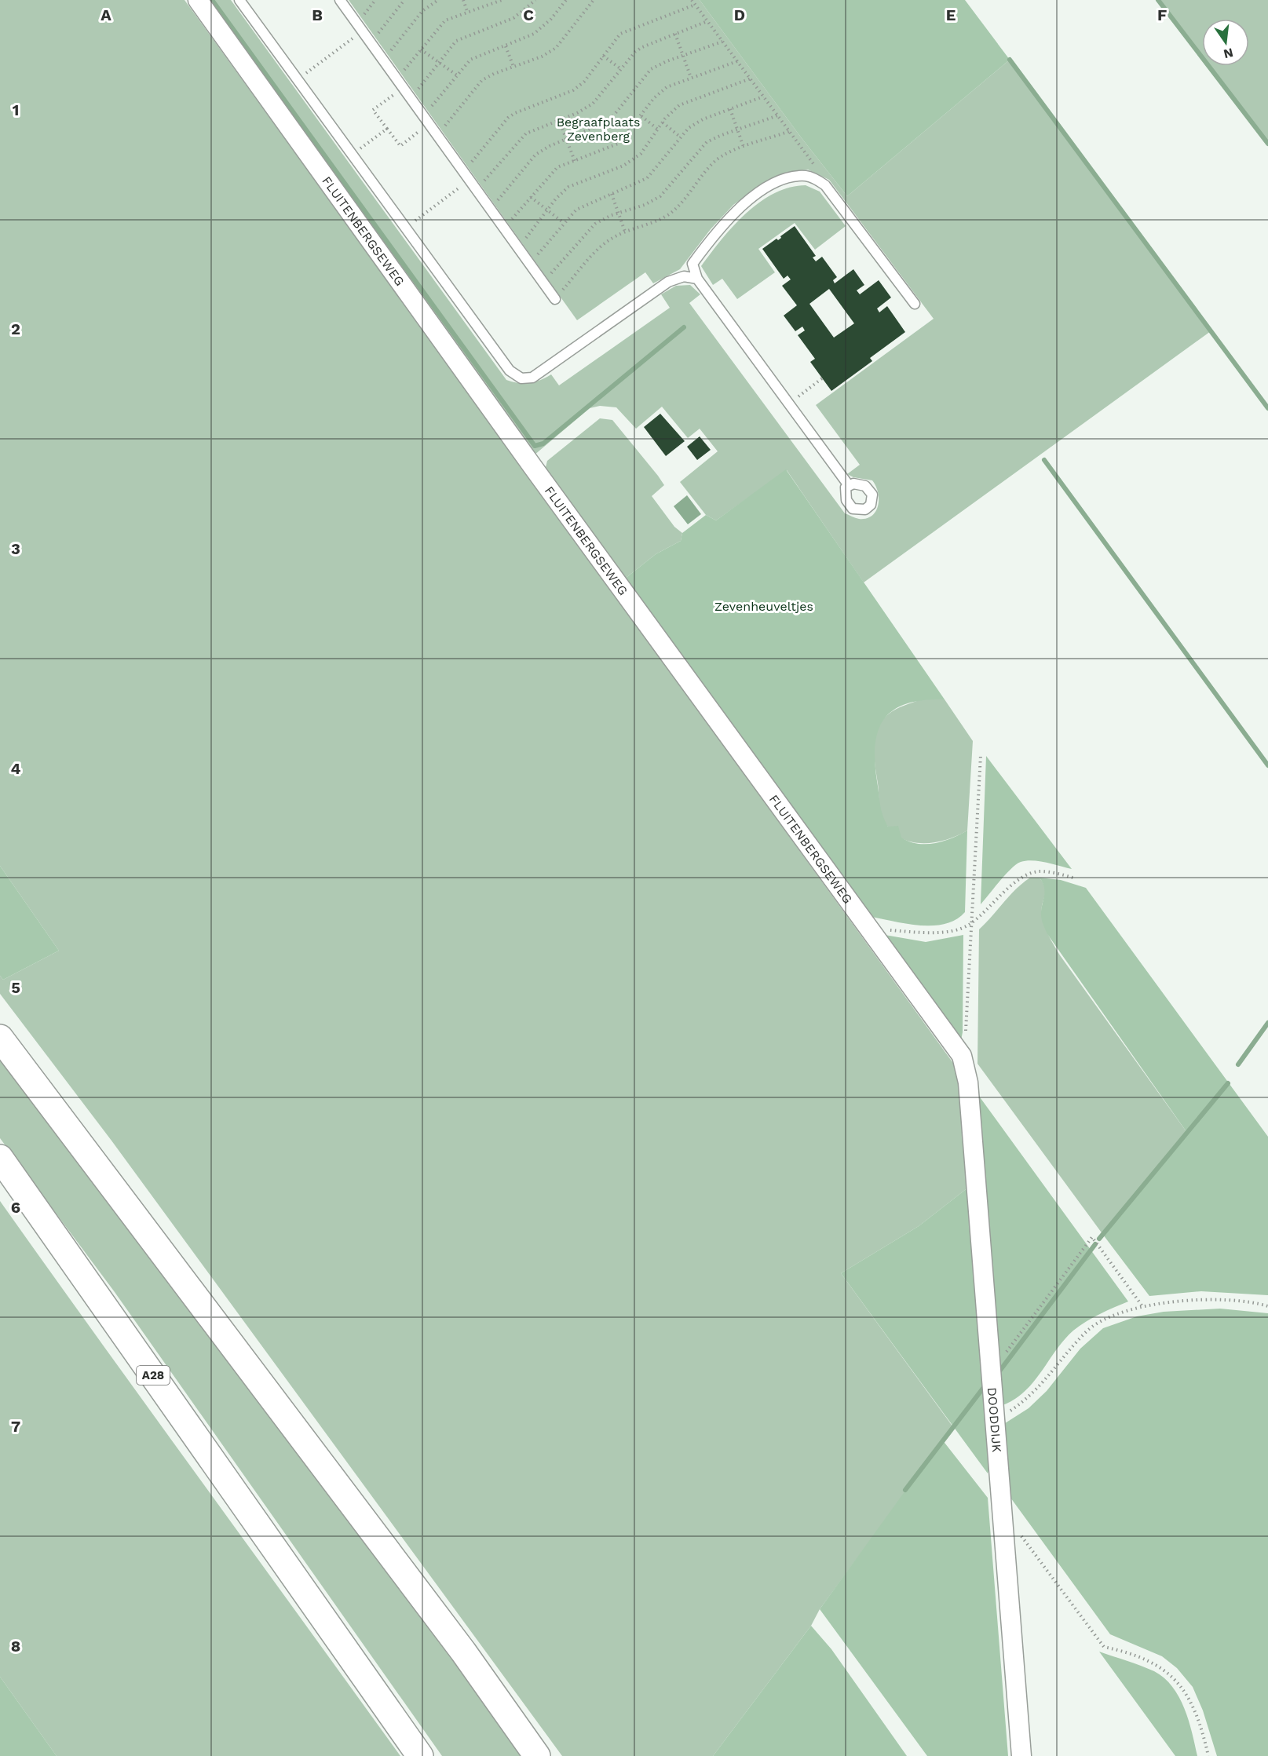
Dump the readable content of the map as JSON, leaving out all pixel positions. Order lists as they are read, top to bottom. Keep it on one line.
{"streets":{"highway":["A28"],"street":["FLUITENBERGSEWEG","DOODDIJK"]},"crossings":[["FLUITENBERGSEWEG","DOODDIJK"]],"parks":["Begraafplaats Zevenberg","Zevenheuveltjes"],"north":"bottom","grid":{"columns":["A","B","C","D","E","F"],"rows":["1","2","3","4","5","6","7","8"]}}
